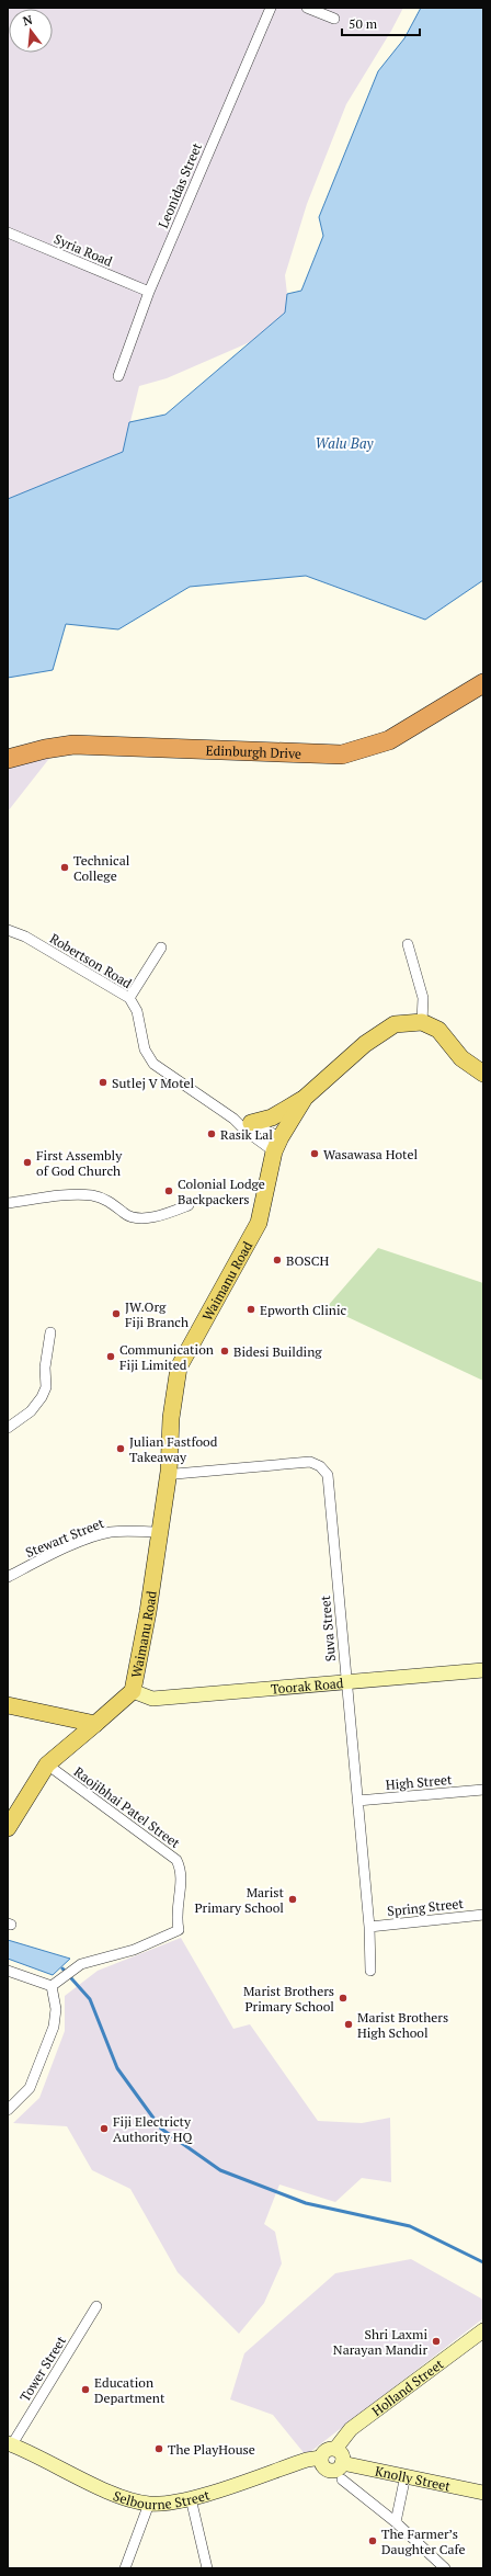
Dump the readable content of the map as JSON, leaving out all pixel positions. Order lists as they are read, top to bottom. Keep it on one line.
{"streets":{"highway":["Edinburgh Drive"],"main road":["Waimanu Road","Toorak Road","Holland Street","Knolly Street","Selbourne Street"],"street":["Leonidas Street","Syria Road","Robertson Road","Stewart Street","Suva Street","High Street","Raojibhai Patel Street","Spring Street","Tower Street"]},"crossings":[["Leonidas Street","Syria Road"],["Robertson Road","Waimanu Road"],["Waimanu Road","Stewart Street"],["Waimanu Road","Suva Street"],["Waimanu Road","Toorak Road"],["Suva Street","Toorak Road"],["Suva Street","High Street"],["Suva Street","Spring Street"],["Tower Street","Selbourne Street"],["Holland Street","Knolly Street"],["Holland Street","Selbourne Street"],["Knolly Street","Selbourne Street"]],"water":["Walu Bay"],"places":["Technical College","Sutlej V Motel","Rasik Lal","Wasawasa Hotel","First Assembly of God Church","Colonial Lodge Backpackers","BOSCH","Epworth Clinic","JW.Org Fiji Branch","Bidesi Building","Communication Fiji Limited","Julian Fastfood Takeaway","Marist Primary School","Marist Brothers Primary School","Marist Brothers High School","Fiji Electricty Authority HQ","Shri Laxmi Narayan Mandir","Education Department","The PlayHouse","The Farmer’s Daughter Cafe"],"scale_bar":"50 m","north":"top"}
